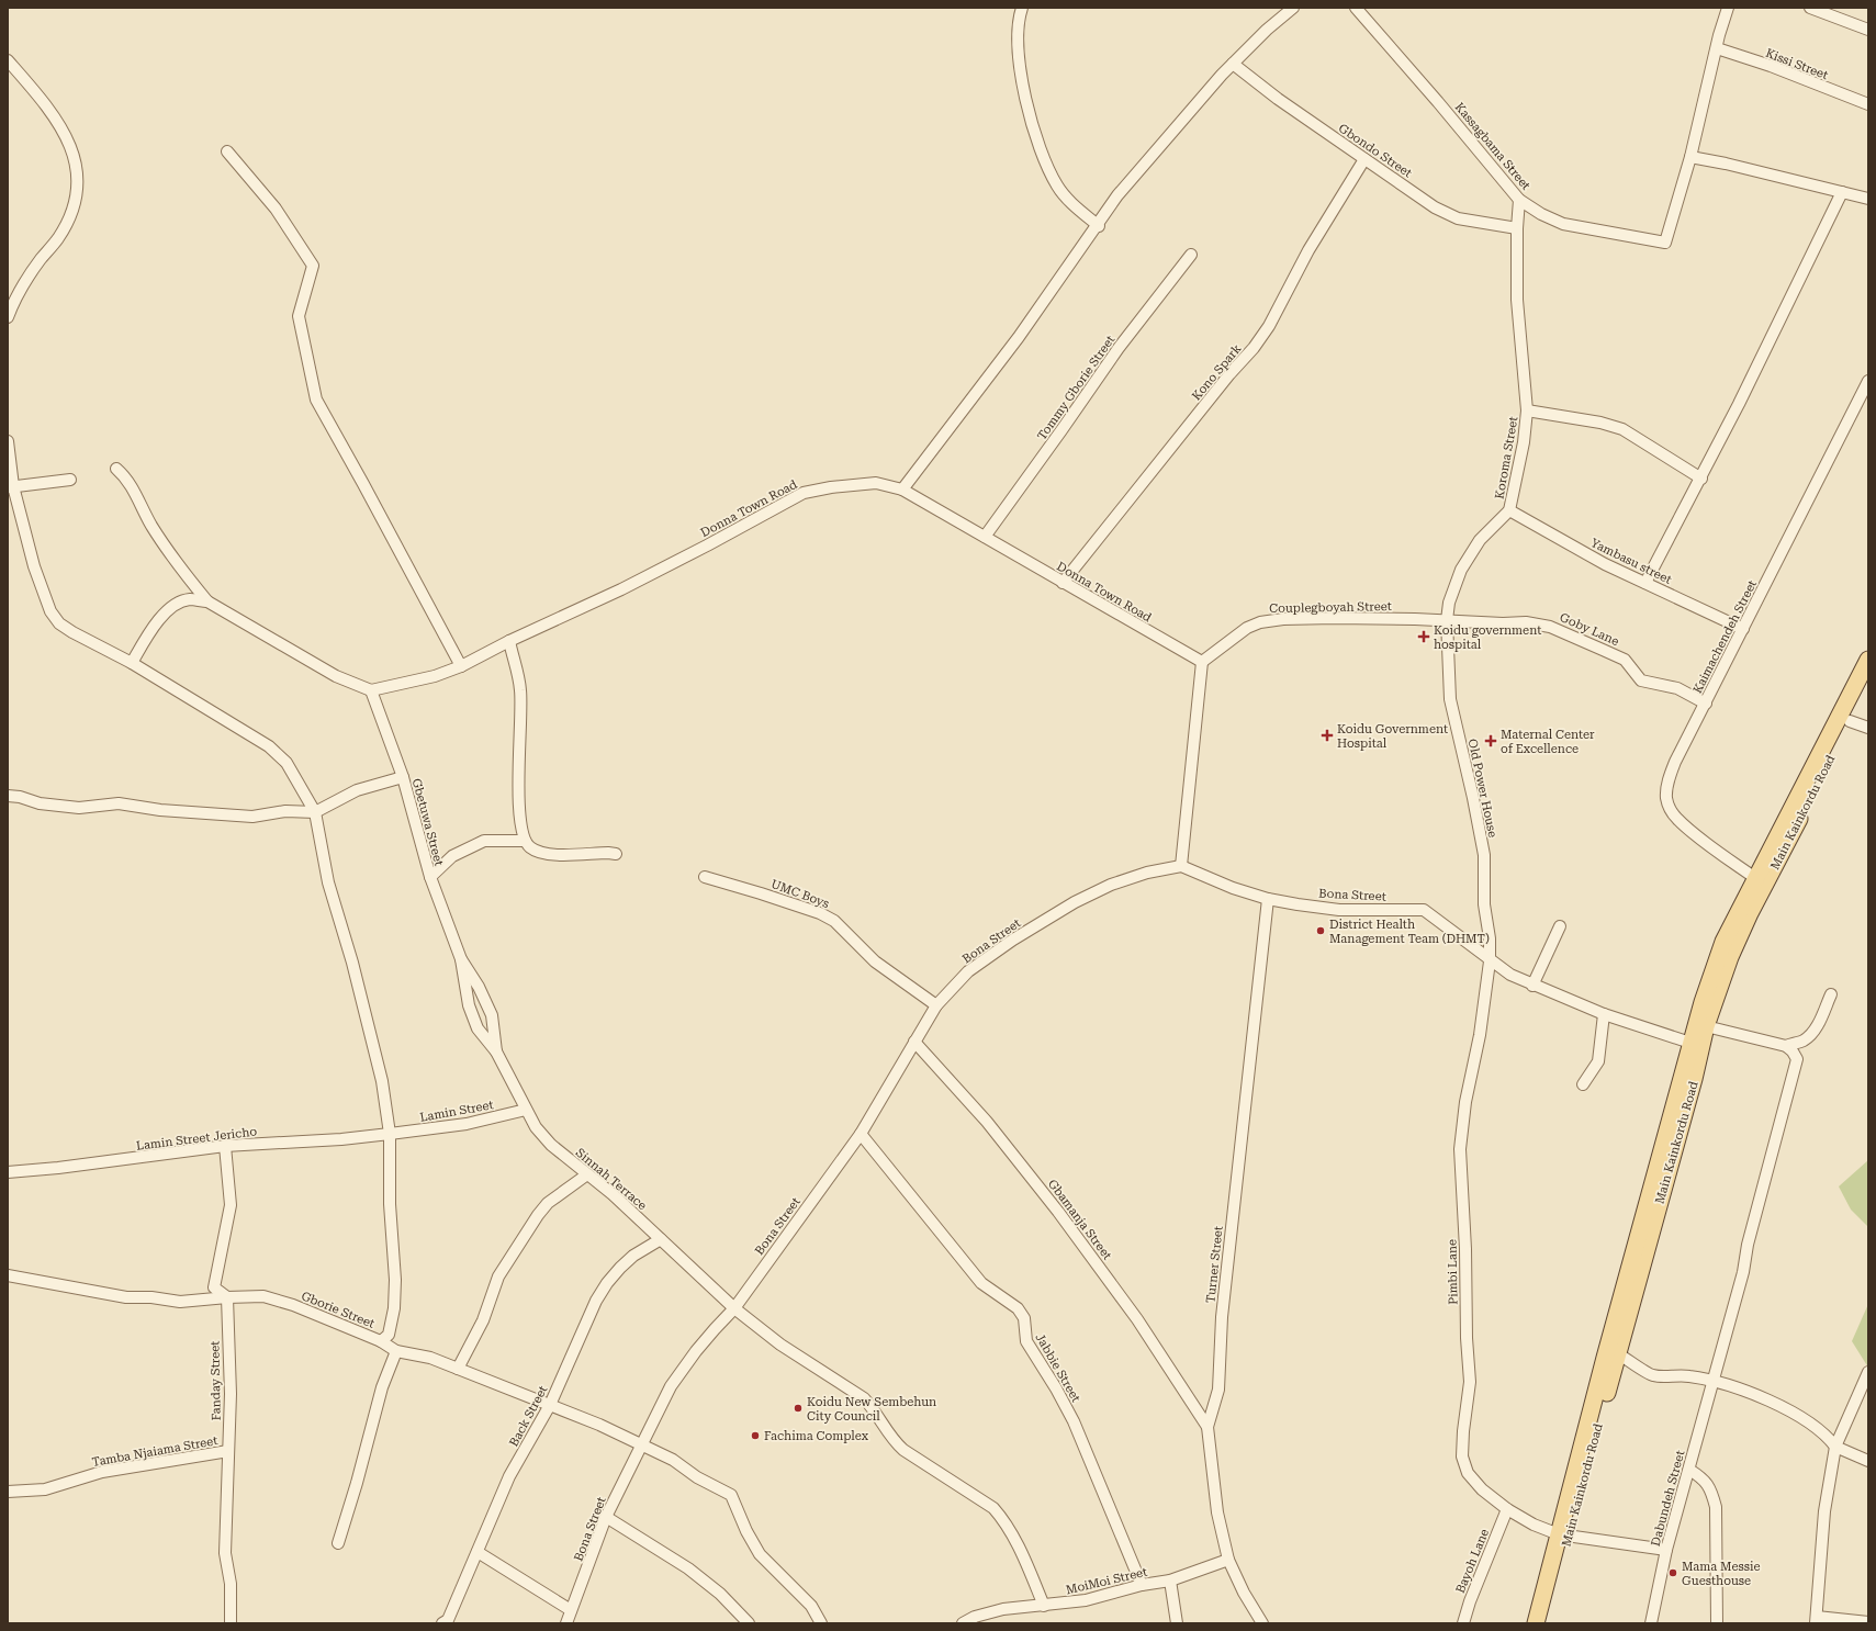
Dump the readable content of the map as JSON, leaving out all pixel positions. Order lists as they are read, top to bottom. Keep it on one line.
{"streets":{"main road":["Main Kainkordu Road"],"street":["Kissi Street","Kassagbama Street","Gbondo Street","Kono Spark","Tommy Gborie Street","Koroma Street","Donna Town Road","Yambasu street","Couplegboyah Street","Goby Lane","Kaimachendeh Street","Old Power House","Gbetuwa Street","UMC Boys","Bona Street","Lamin Street","Lamin Street Jericho","Sinnah Terrace","Gbamanja Street","Turner Street","Pimbi Lane","Gborie Street","Jabbie Street","Fanday Street","Back Street","Tamba Njaiama Street","Dabundeh Street","Bayoh Lane","MoiMoi Street"]},"crossings":[["Kassagbama Street","Koroma Street"],["Gbondo Street","Kono Spark"],["Gbondo Street","Koroma Street"],["Kono Spark","Donna Town Road"],["Tommy Gborie Street","Donna Town Road"],["Koroma Street","Yambasu street"],["Koroma Street","Couplegboyah Street"],["Koroma Street","Goby Lane"],["Koroma Street","Old Power House"],["Donna Town Road","Couplegboyah Street"],["Donna Town Road","Gbetuwa Street"],["Yambasu street","Kaimachendeh Street"],["Couplegboyah Street","Goby Lane"],["Couplegboyah Street","Old Power House"],["Goby Lane","Kaimachendeh Street"],["Goby Lane","Old Power House"],["Kaimachendeh Street","Main Kainkordu Road"],["Old Power House","Bona Street"],["Old Power House","Pimbi Lane"],["Main Kainkordu Road","Bona Street"],["Main Kainkordu Road","Pimbi Lane"],["Gbetuwa Street","Sinnah Terrace"],["UMC Boys","Bona Street"],["Bona Street","Sinnah Terrace"],["Bona Street","Gbamanja Street"],["Bona Street","Turner Street"],["Bona Street","Pimbi Lane"],["Bona Street","Gborie Street"],["Bona Street","Jabbie Street"],["Lamin Street","Lamin Street Jericho"],["Lamin Street","Sinnah Terrace"],["Sinnah Terrace","Back Street"],["Sinnah Terrace","MoiMoi Street"],["Gbamanja Street","Turner Street"],["Turner Street","MoiMoi Street"],["Pimbi Lane","Dabundeh Street"],["Pimbi Lane","Bayoh Lane"],["Gborie Street","Fanday Street"],["Gborie Street","Back Street"],["Jabbie Street","MoiMoi Street"],["Fanday Street","Tamba Njaiama Street"]],"places":{"health":["Koidu government hospital","Koidu Government Hospital","Maternal Center of Excellence"],"other":["District Health Management Team (DHMT)","Koidu New Sembehun City Council","Fachima Complex","Mama Messie Guesthouse"]}}
